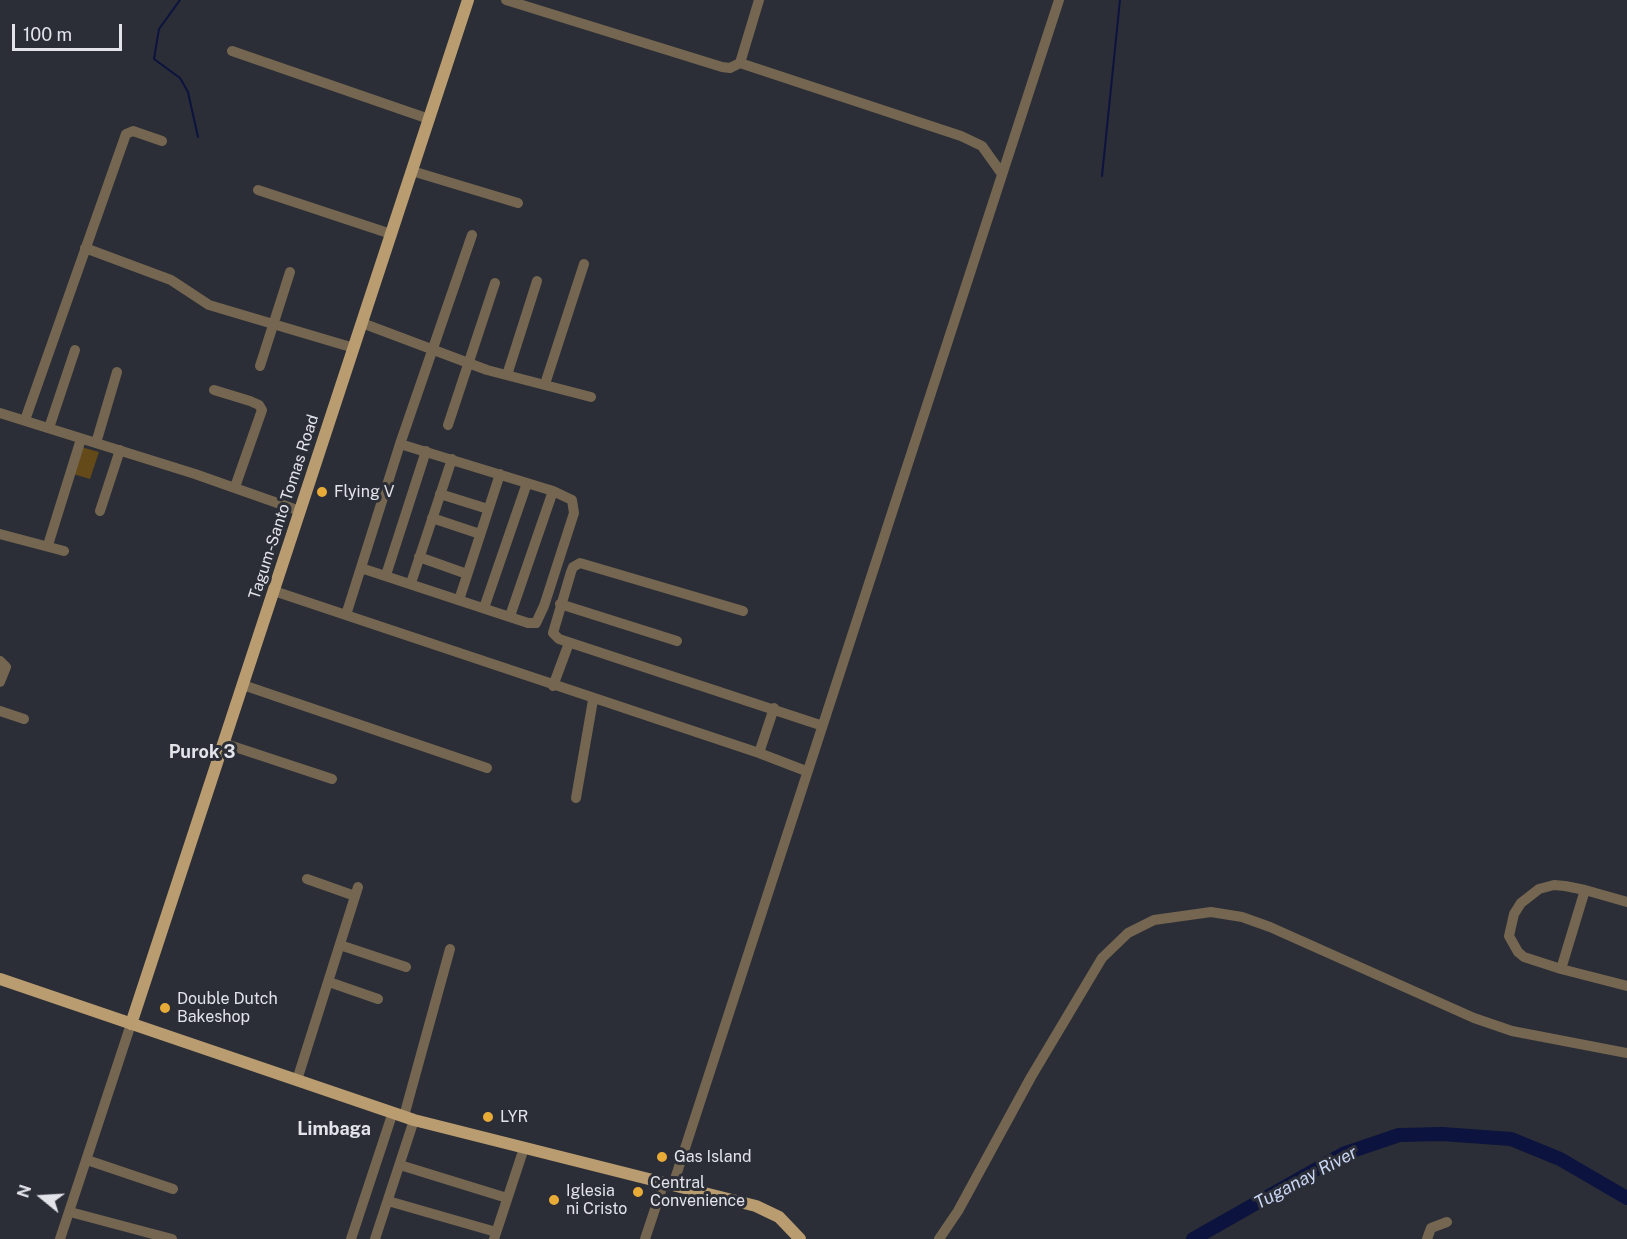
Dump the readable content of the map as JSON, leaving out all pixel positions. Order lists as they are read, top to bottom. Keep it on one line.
{"streets":{"main road":["Tagum-Santo Tomas Road"]},"districts":["Purok 3","Limbaga"],"water":["Tuganay River"],"places":["Flying V","Double Dutch Bakeshop","LYR","Gas Island","Central Convenience","Iglesia ni Cristo"],"scale_bar":"100 m","north":"left"}
